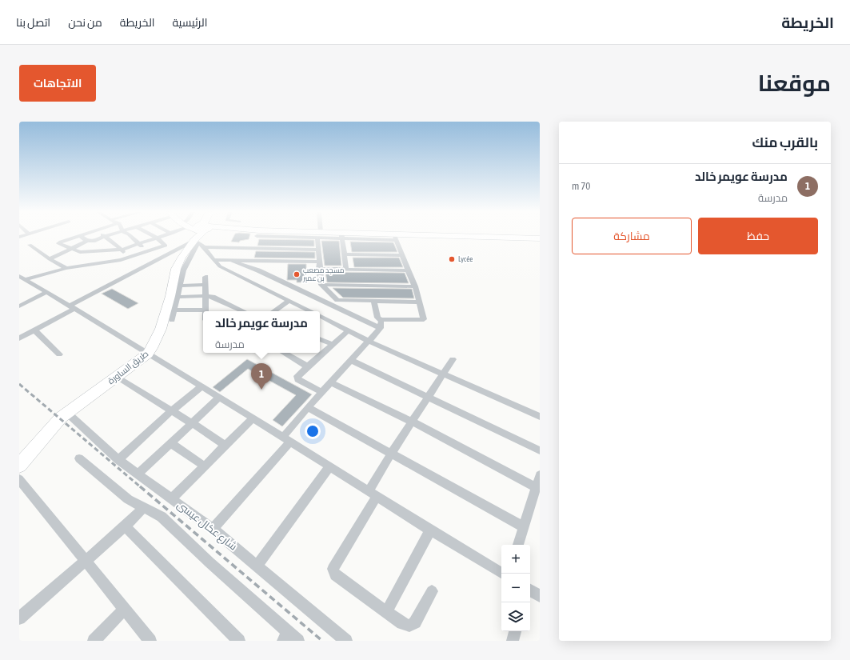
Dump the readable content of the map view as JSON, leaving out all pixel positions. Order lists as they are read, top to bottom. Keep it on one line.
{"streets":{"main road":["طريق الساورة"],"street":["شارع عكال عيسى"]},"crossings":[["طريق الساورة","شارع عكال عيسى"]],"places":["Lycée","مسجد مصعب بن عمير"],"page":{"header":"الخريطة","nav":["الرئيسية","الخريطة","من نحن","اتصل بنا"],"title":"موقعنا","buttons":["الاتجاهات",["حفظ","مشاركة"]],"heading":"بالقرب منك","list":[{"mark":"1","name":"مدرسة عويمر خالد","note":"مدرسة","value":"70 m"}],"popup":["مدرسة عويمر خالد","مدرسة"],"pins":"1","map_buttons":["+","−"]}}
